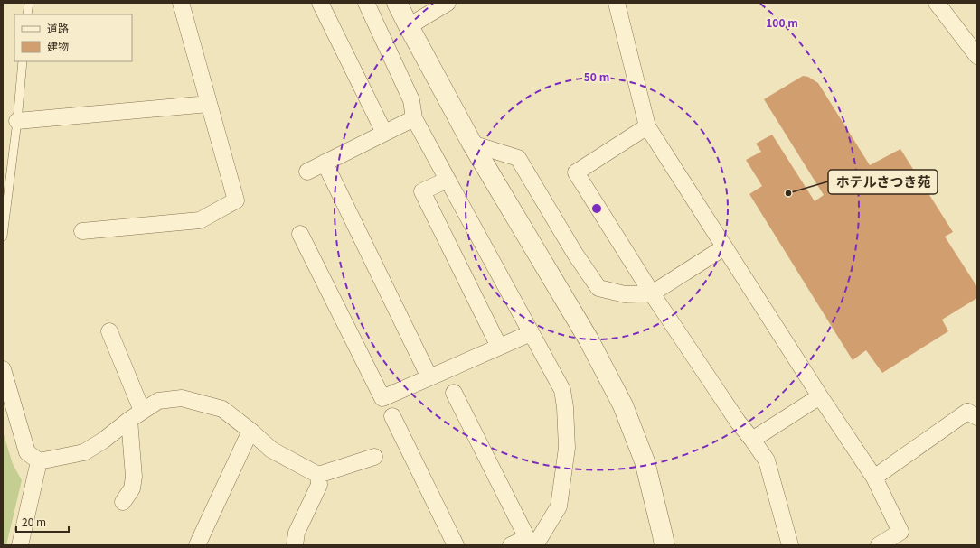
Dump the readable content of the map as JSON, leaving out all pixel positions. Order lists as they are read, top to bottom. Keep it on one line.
{"places":["ホテルさつき苑"],"legend":["道路","建物"],"scale_bar":"20 m","rings":["100 m","50 m"]}
